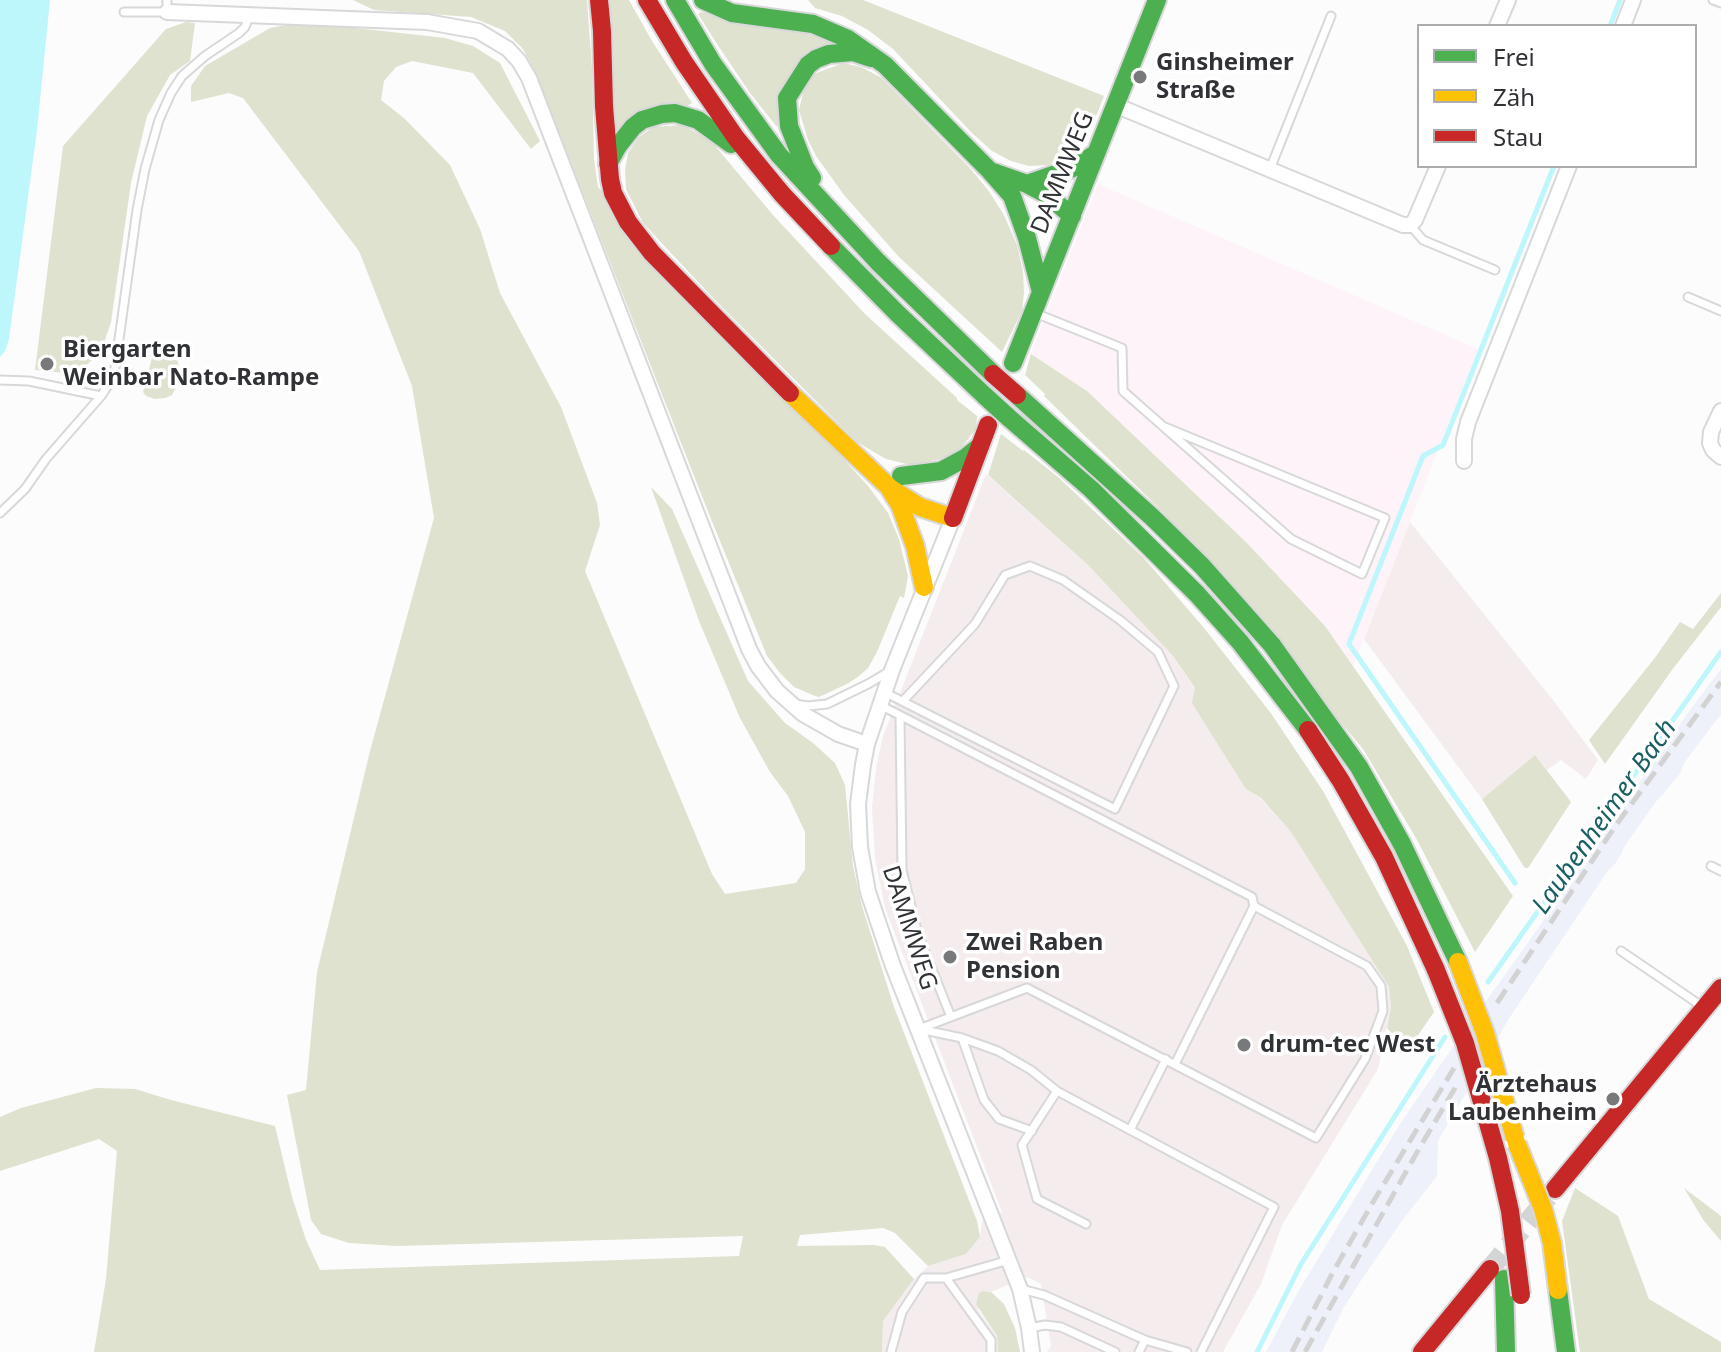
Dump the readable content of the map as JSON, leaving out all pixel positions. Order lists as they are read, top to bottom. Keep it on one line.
{"streets":{"main road":["DAMMWEG"]},"water":["Laubenheimer Bach"],"places":["Ginsheimer Straße","Biergarten Weinbar Nato-Rampe","Zwei Raben Pension","drum-tec West","Ärztehaus Laubenheim"],"legend":["Frei","Zäh","Stau"]}
